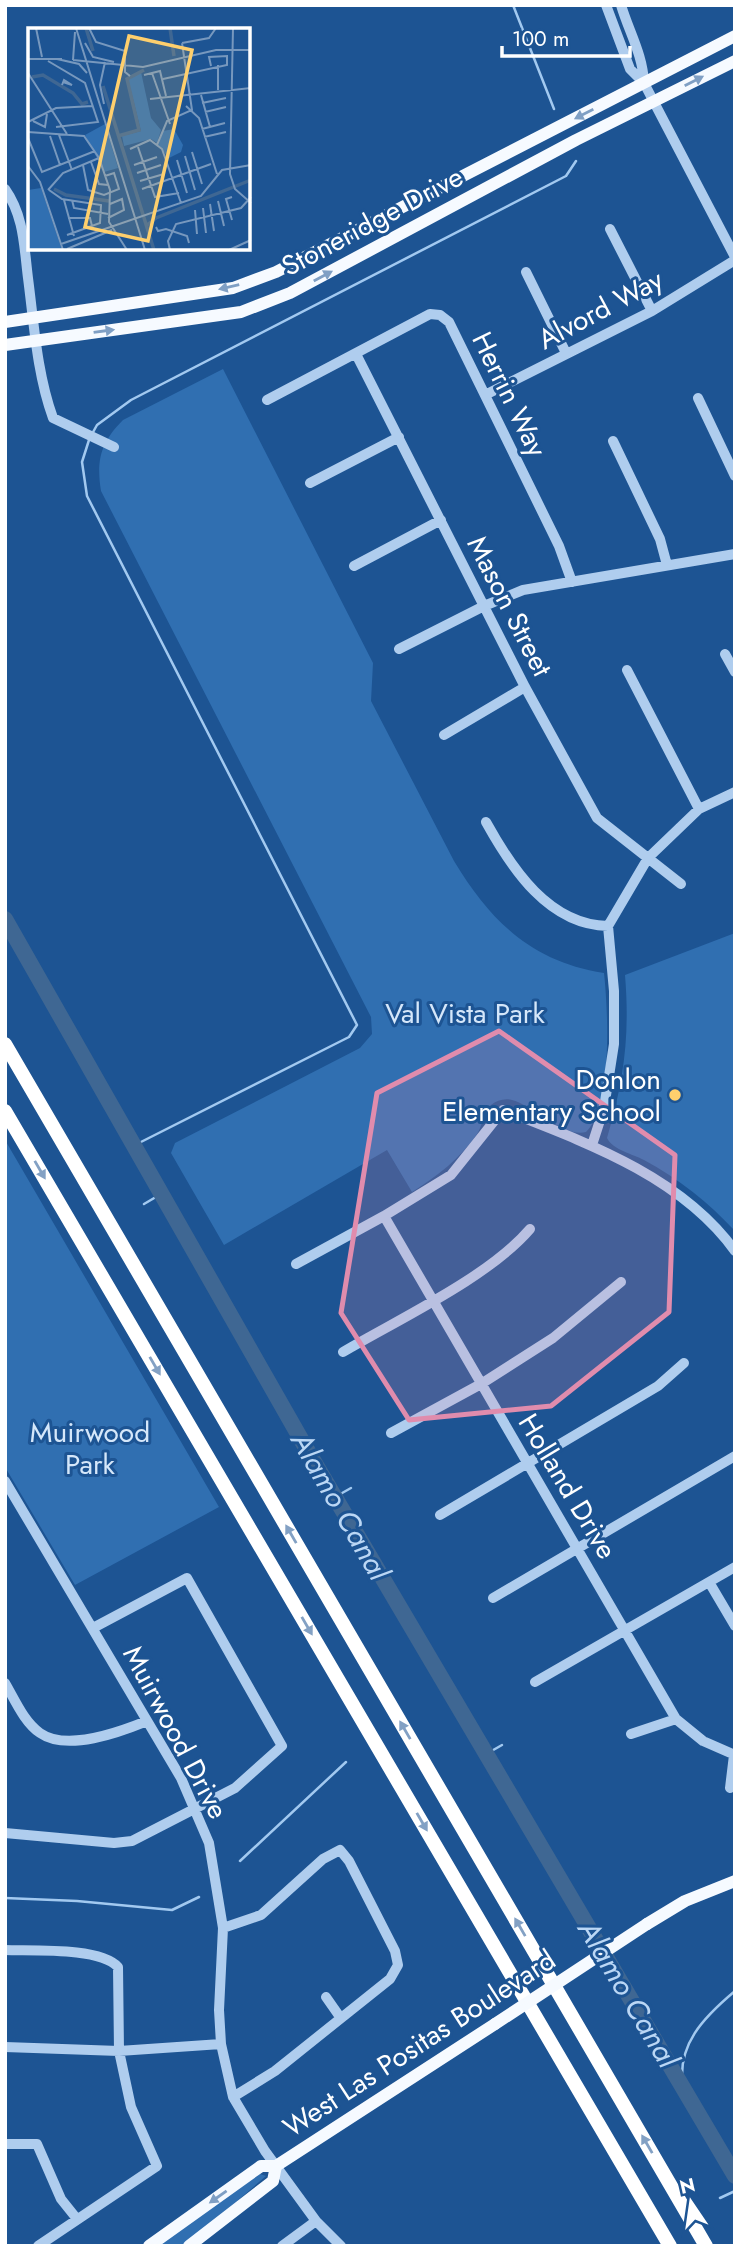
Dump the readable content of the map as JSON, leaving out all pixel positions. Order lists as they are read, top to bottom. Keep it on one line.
{"streets":{"main road":["Stoneridge Drive","West Las Positas Boulevard"],"street":["Alvord Way","Herrin Way","Mason Street","Holland Drive","Muirwood Drive"]},"crossings":[["Alvord Way","Herrin Way"],["Herrin Way","Mason Street"],["Muirwood Drive","West Las Positas Boulevard"]],"water":["Alamo Canal"],"parks":["Val Vista Park","Muirwood Park"],"places":["Donlon Elementary School"],"scale_bar":"100 m","north":"top"}
